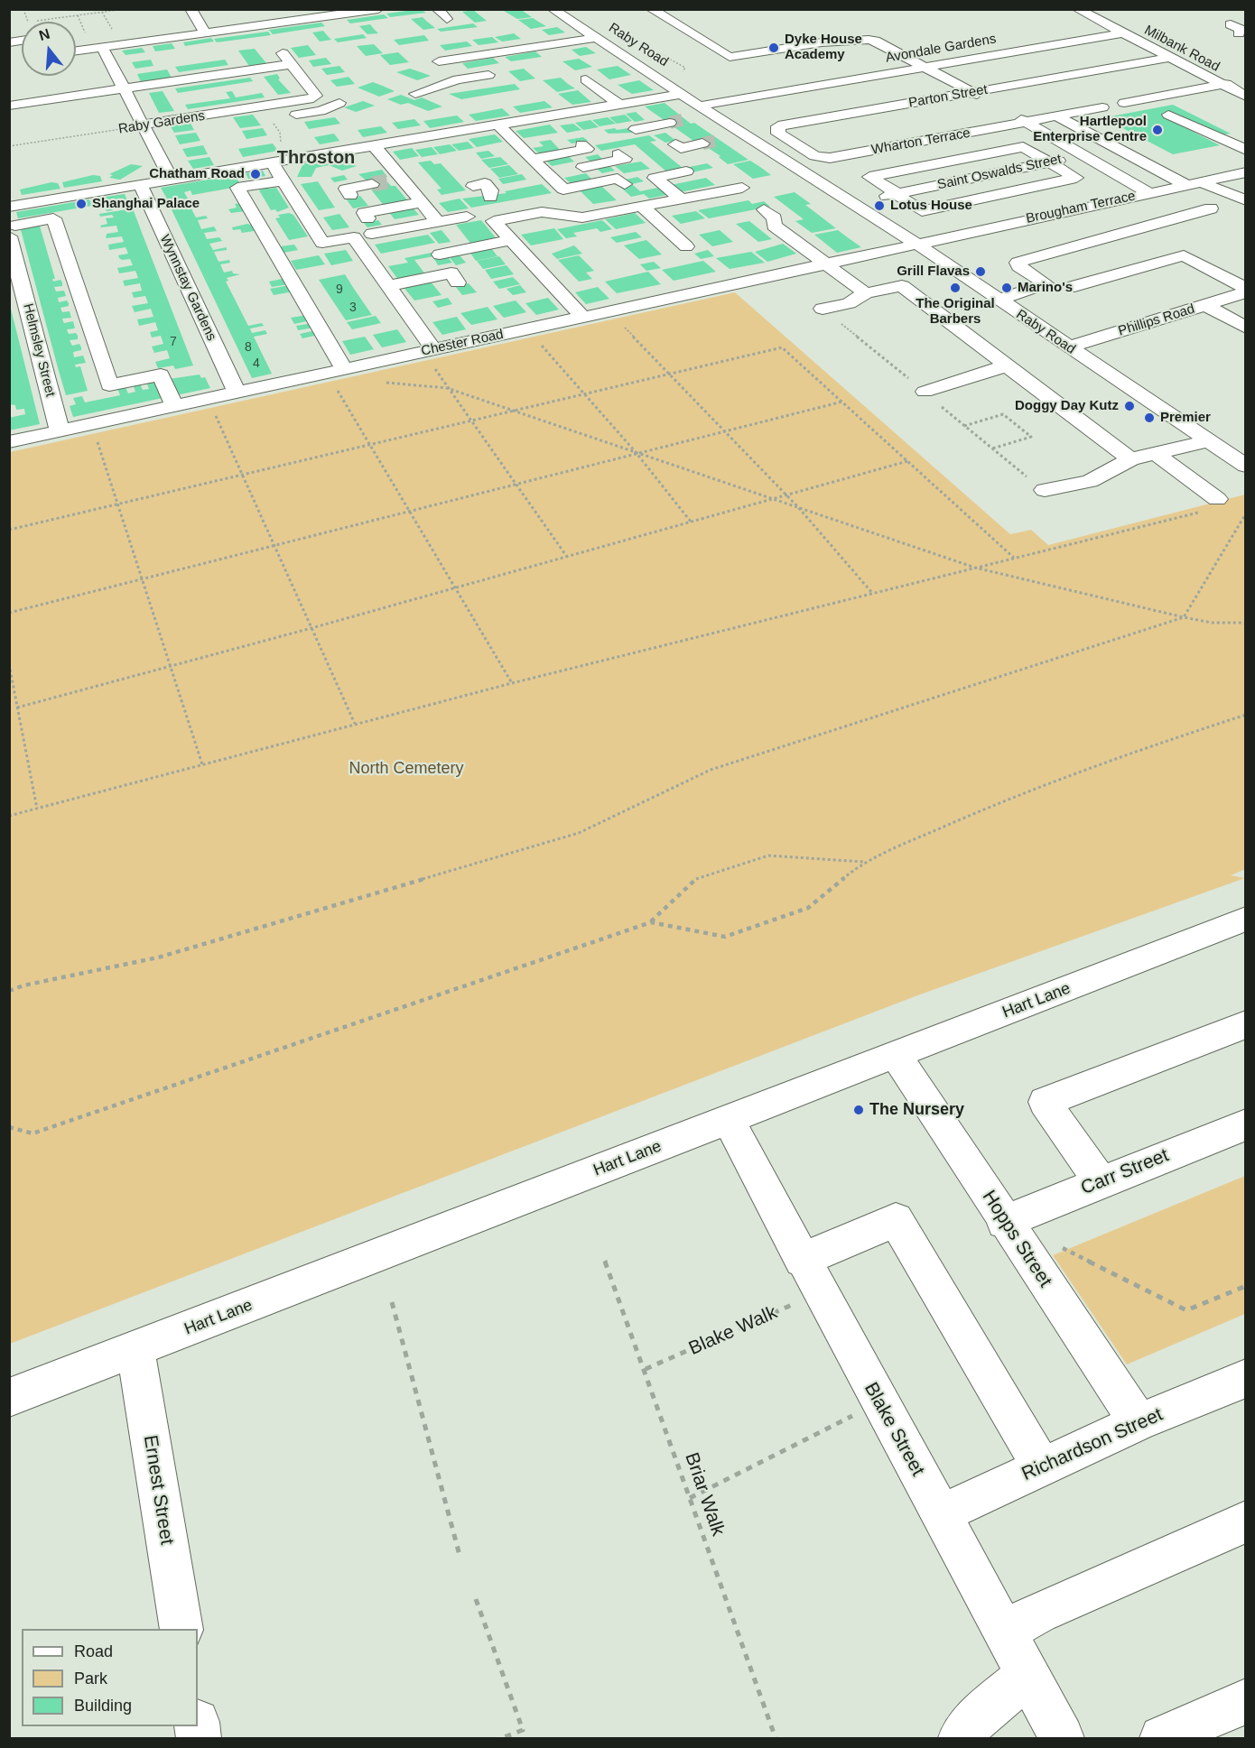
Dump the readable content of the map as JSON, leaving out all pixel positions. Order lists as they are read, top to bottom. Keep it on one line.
{"streets":{"street":["Raby Road","Avondale Gardens","Milbank Road","Parton Street","Raby Gardens","Wharton Terrace","Saint Oswalds Street","Brougham Terrace","Wynnstay Gardens","Phillips Road","Chester Road","Helmsley Street","Hart Lane","Carr Street","Hopps Street","Blake Street","Richardson Street","Ernest Street"],"path":["Blake Walk","Briar Walk"]},"crossings":[["Raby Road","Avondale Gardens"],["Raby Road","Saint Oswalds Street"],["Raby Road","Brougham Terrace"],["Raby Road","Phillips Road"],["Raby Road","Chester Road"],["Avondale Gardens","Milbank Road"],["Milbank Road","Parton Street"],["Parton Street","Wharton Terrace"],["Brougham Terrace","Chester Road"],["Wynnstay Gardens","Chester Road"],["Chester Road","Helmsley Street"],["Hart Lane","Hopps Street"],["Hart Lane","Blake Street"],["Hart Lane","Ernest Street"],["Carr Street","Hopps Street"],["Hopps Street","Richardson Street"],["Blake Walk","Blake Street"],["Blake Walk","Briar Walk"],["Blake Street","Richardson Street"]],"districts":["Throston"],"parks":["North Cemetery"],"places":["Dyke House Academy","Hartlepool Enterprise Centre","Chatham Road","Shanghai Palace","Lotus House","Grill Flavas","The Original Barbers","Marino's","Doggy Day Kutz","Premier","The Nursery"],"house_numbers":["9","3","7","8","4"],"legend":["Road","Park","Building"],"north":"top"}
